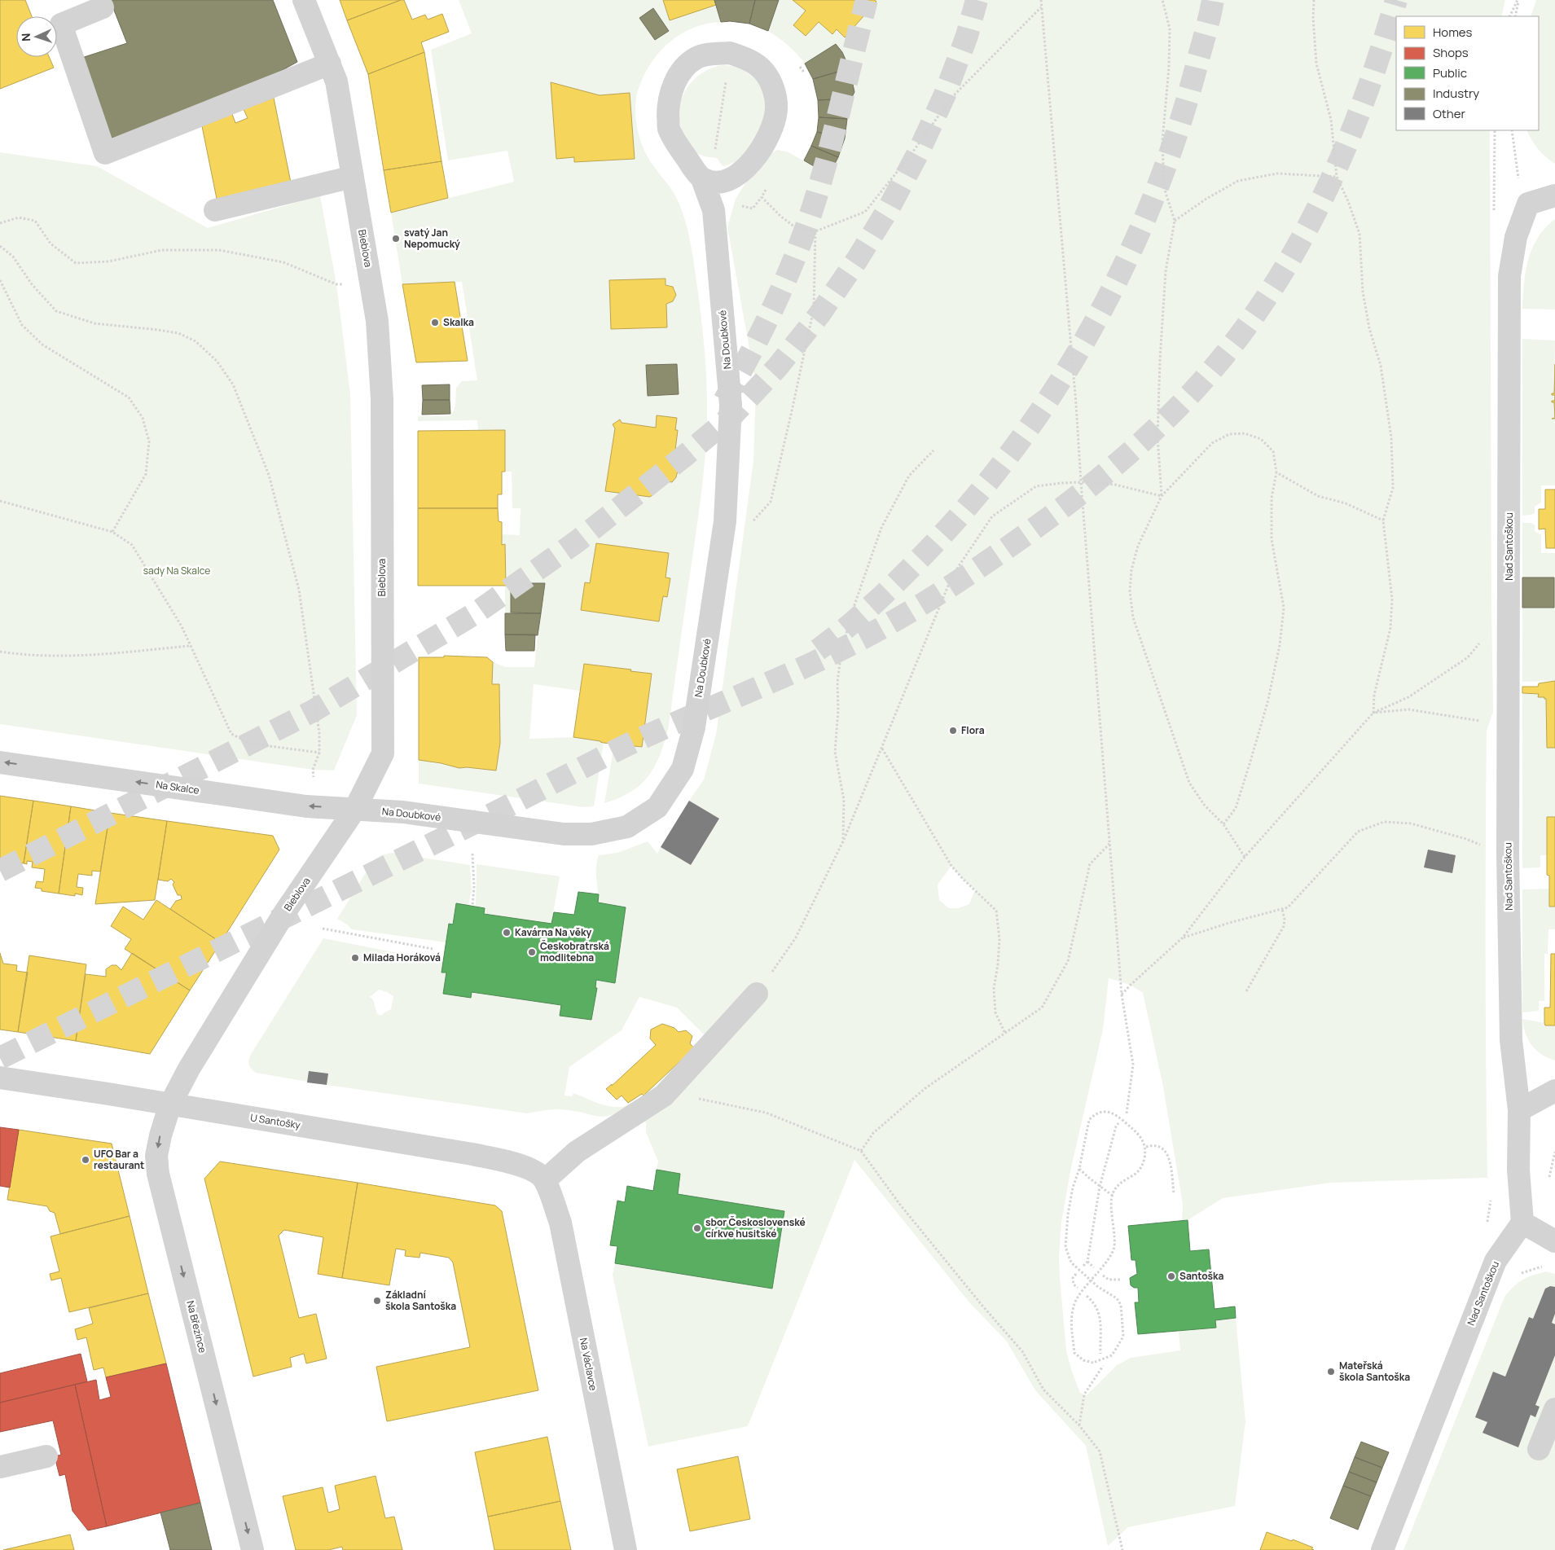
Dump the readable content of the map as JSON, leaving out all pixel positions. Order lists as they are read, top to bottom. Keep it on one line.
{"streets":{"street":["Bieblova","Na Doubkové","Nad Santoškou","Na Skalce","U Santošky","Na Březince","Na Václavce"]},"crossings":[["Bieblova","Na Doubkové"],["Bieblova","Na Skalce"],["Bieblova","U Santošky"],["Bieblova","Na Březince"],["Na Doubkové","Na Skalce"],["U Santošky","Na Březince"],["U Santošky","Na Václavce"]],"one_way":["Na Skalce","Na Březince"],"parks":["sady Na Skalce"],"places":["svatý Jan Nepomucký","Skalka","Flora","Kavárna Na věky","Českobratrská modlitebna","Milada Horáková","UFO Bar a restaurant","sbor Československé církve husitské","Santoška","Základní škola Santoška","Mateřská škola Santoška"],"legend":["Homes","Shops","Public","Industry","Other"],"north":"left"}
